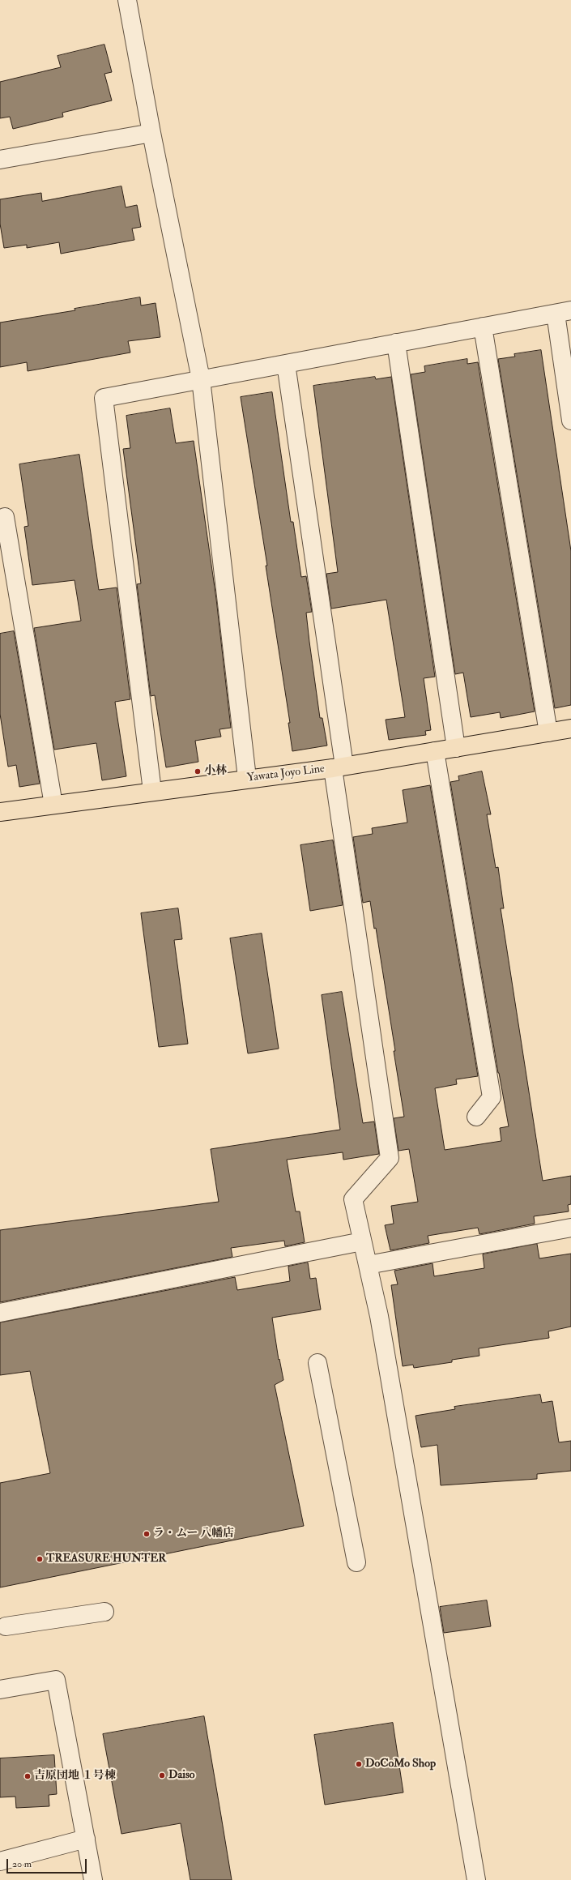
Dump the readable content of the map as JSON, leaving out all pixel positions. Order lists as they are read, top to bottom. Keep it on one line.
{"streets":{"main road":["Yawata Joyo Line"]},"places":["小林","ラ・ムー 八幡店","TREASURE HUNTER","DoCoMo Shop","Daiso","吉原団地 １号棟"],"scale_bar":"20 m"}
